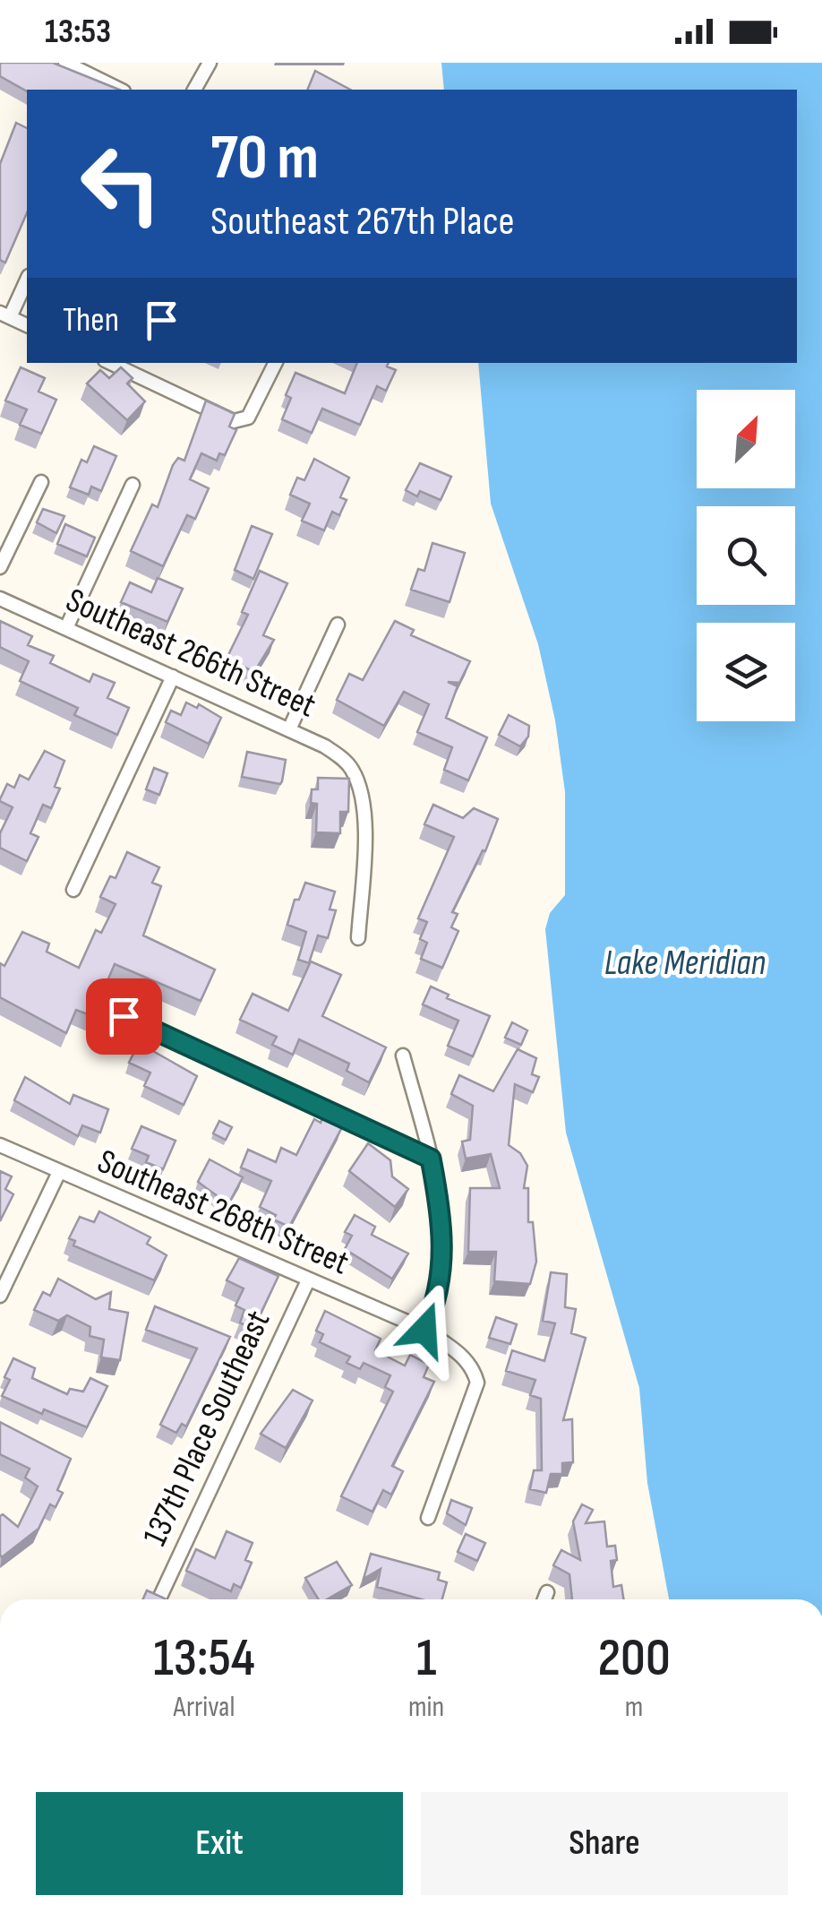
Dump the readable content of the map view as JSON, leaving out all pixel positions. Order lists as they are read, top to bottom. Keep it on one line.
{"streets":{"street":["Southeast 266th Street","Southeast 268th Street","137th Place Southeast"]},"crossings":[["Southeast 268th Street","137th Place Southeast"]],"water":["Lake Meridian"],"north":"top right","page":{"status":"13:53","turn":["70 m","Southeast 267th Place"],"then":"Then","eta":["13:54","Arrival","1","min","200","m"],"buttons":["Exit","Share"]}}
